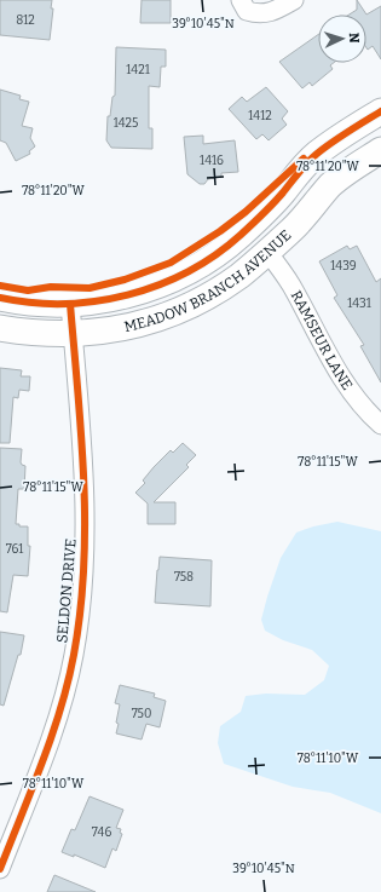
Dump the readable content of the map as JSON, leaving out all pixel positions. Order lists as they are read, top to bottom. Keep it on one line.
{"streets":{"main road":["MEADOW BRANCH AVENUE"],"street":["RAMSEUR LANE","SELDON DRIVE"]},"crossings":[["MEADOW BRANCH AVENUE","RAMSEUR LANE"],["MEADOW BRANCH AVENUE","SELDON DRIVE"]],"house_numbers":["812","1421","1412","1425","1416","1439","1431","761","758","750","746"],"north":"right","coordinates":["39°10'45\"N","78°11'20\"W","78°11'15\"W","78°11'10\"W"]}
